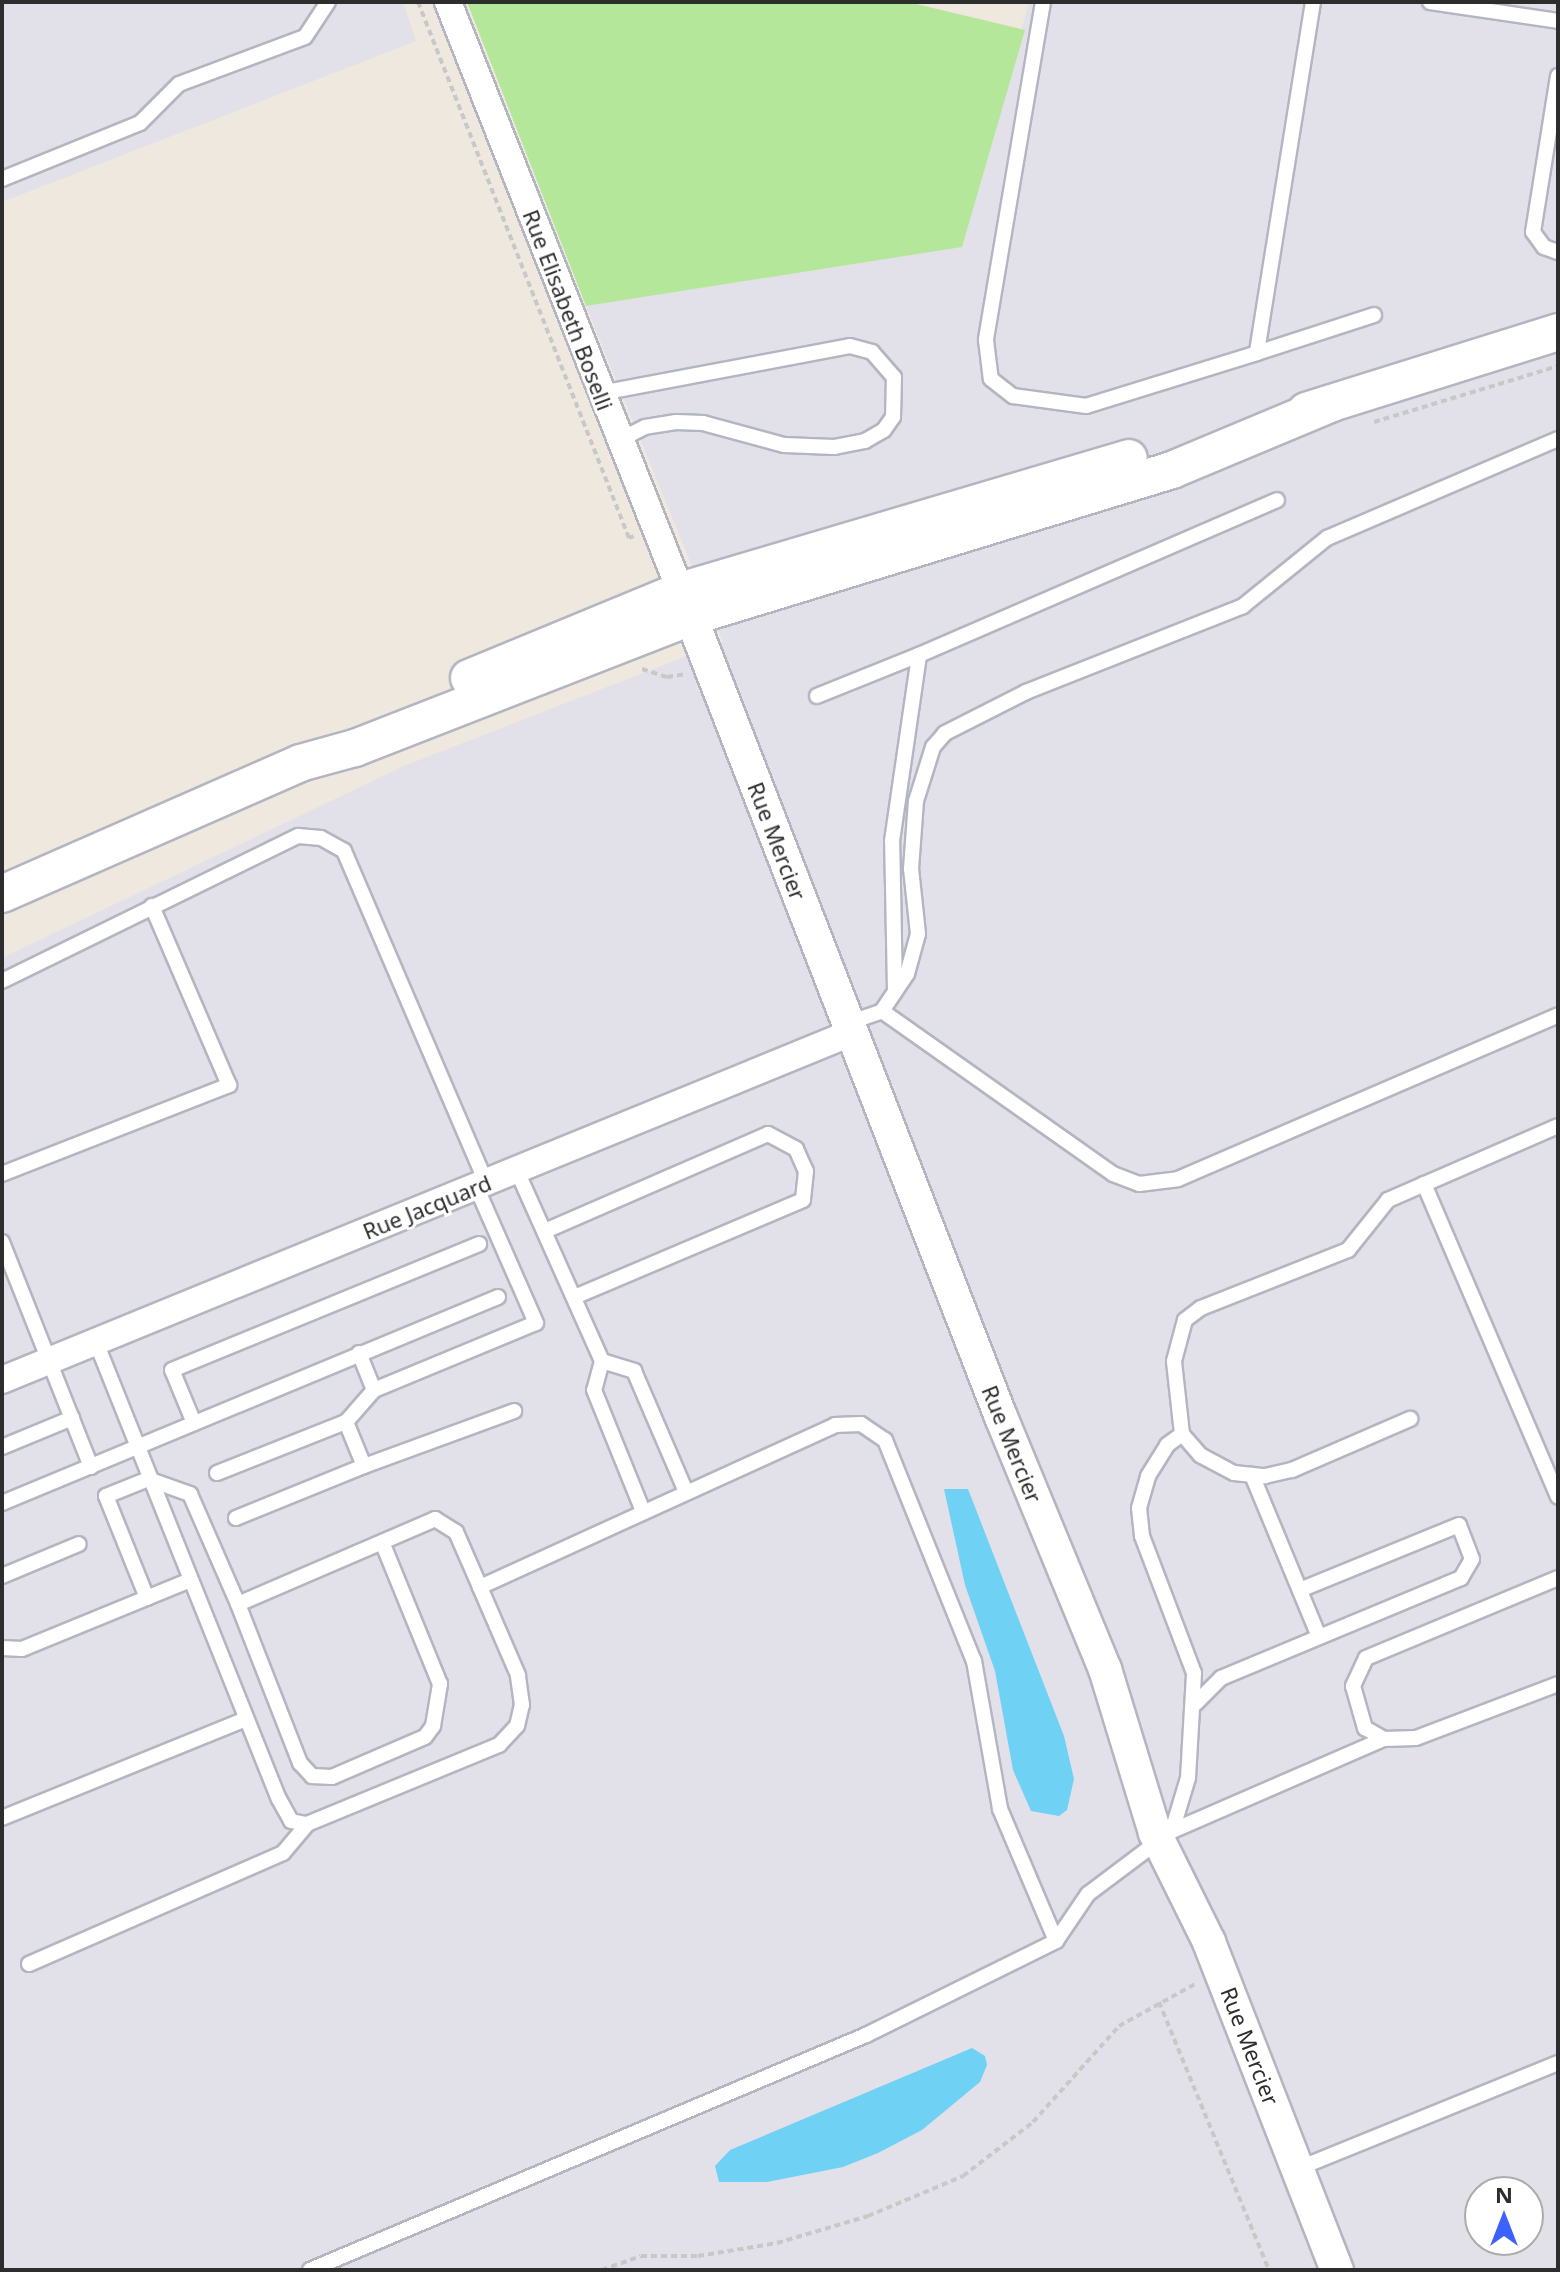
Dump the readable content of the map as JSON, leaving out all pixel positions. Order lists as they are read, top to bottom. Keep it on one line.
{"streets":{"street":["Rue Elisabeth Boselli","Rue Mercier","Rue Jacquard"]},"crossings":[["Rue Elisabeth Boselli","Rue Mercier"],["Rue Mercier","Rue Jacquard"]],"north":"top"}
